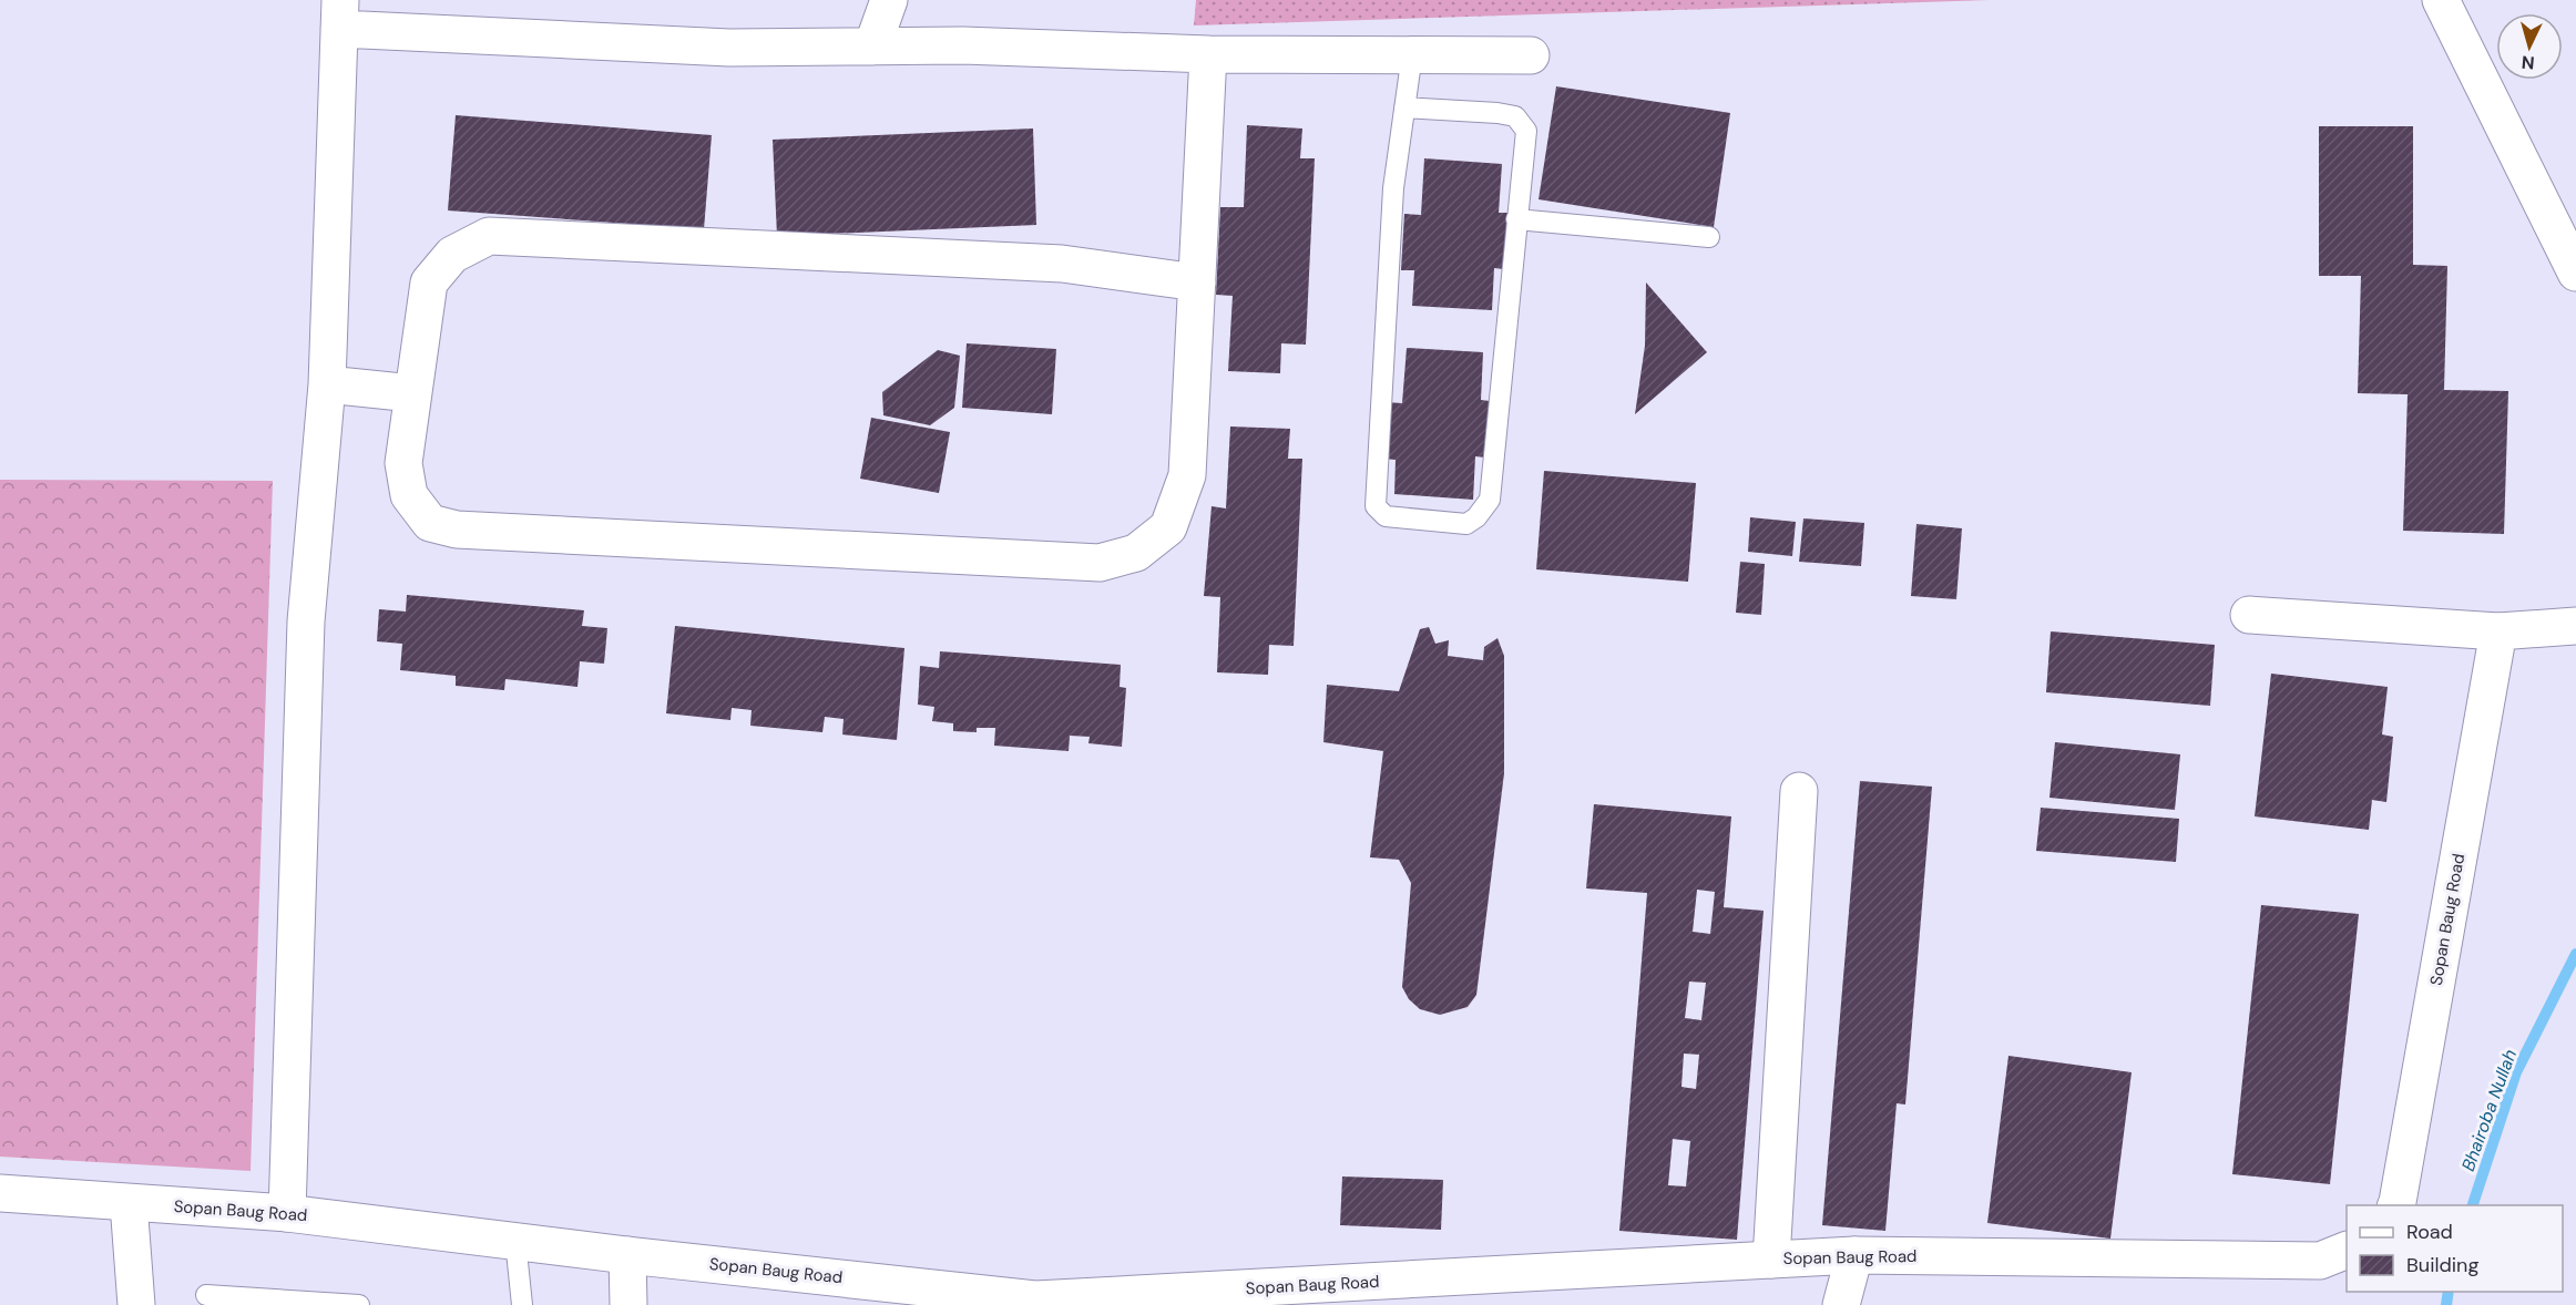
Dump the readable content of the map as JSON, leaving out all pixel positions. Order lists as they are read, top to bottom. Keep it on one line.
{"streets":{"street":["Sopan Baug Road"]},"water":["Bhairoba Nullah"],"legend":["Road","Building"],"north":"bottom"}
